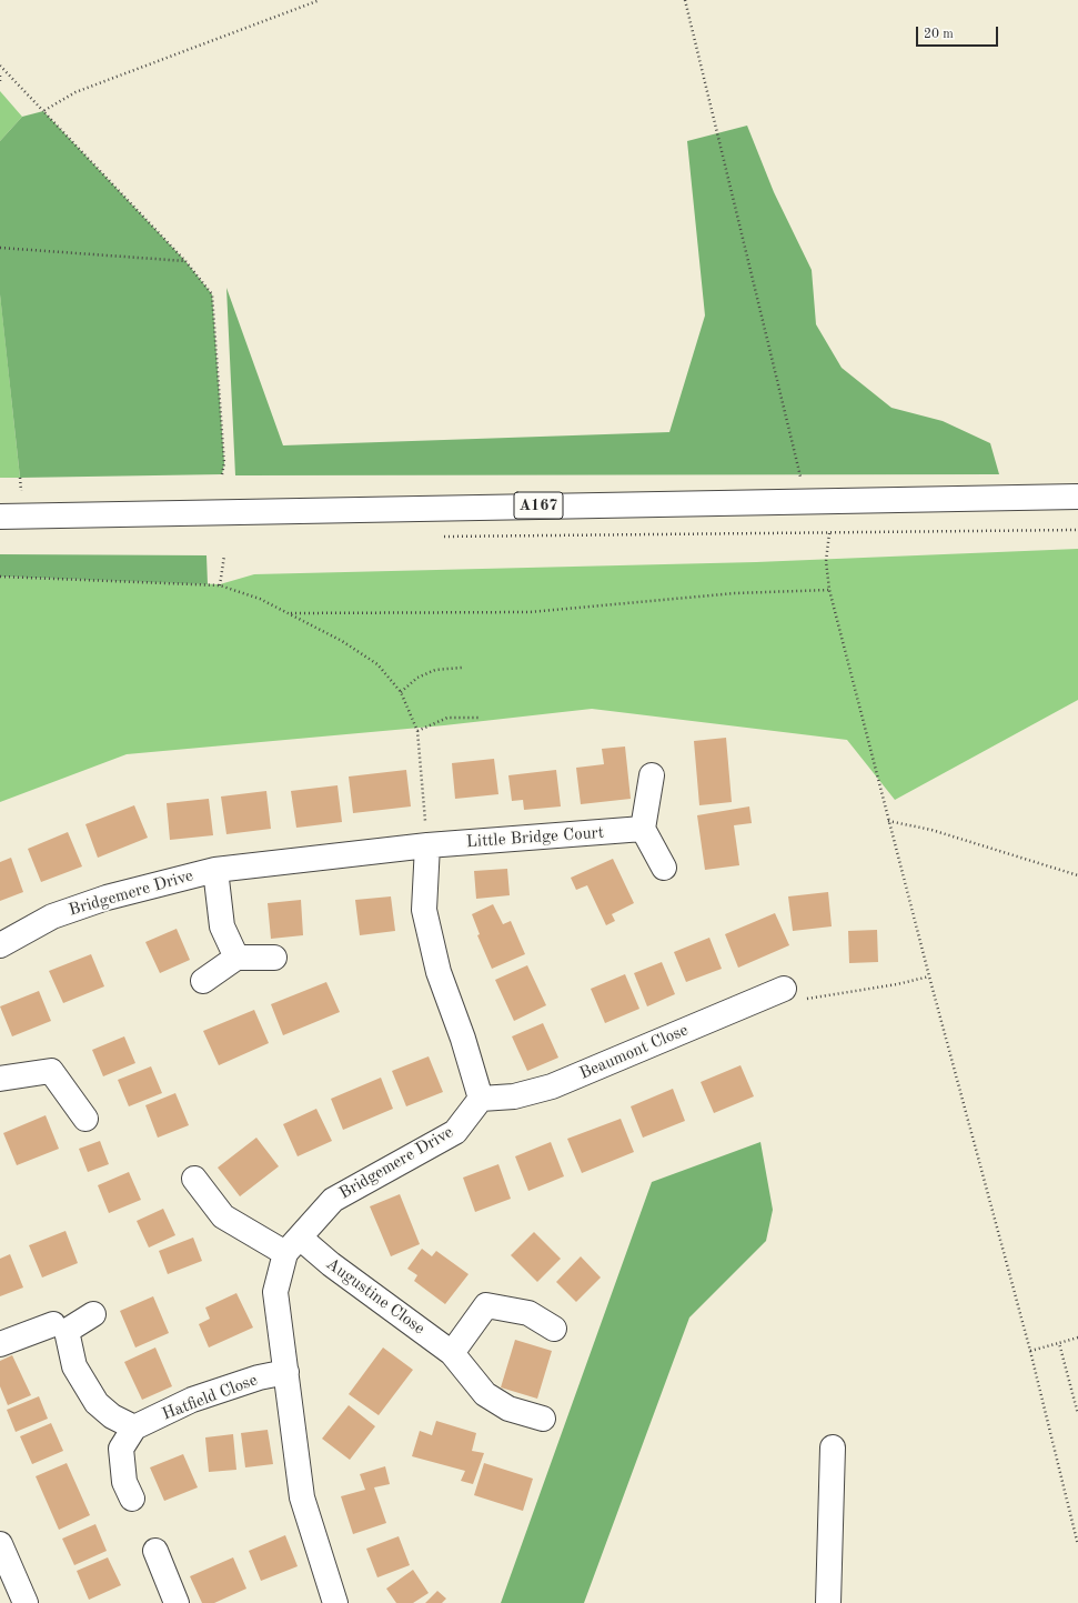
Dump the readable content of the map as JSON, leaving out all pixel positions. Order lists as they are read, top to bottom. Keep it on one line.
{"streets":{"main road":["A167","Little Bridge Court","Bridgemere Drive","Beaumont Close","Augustine Close","Hatfield Close"]},"crossings":[["Little Bridge Court","Bridgemere Drive"],["Bridgemere Drive","Beaumont Close"],["Bridgemere Drive","Augustine Close"],["Bridgemere Drive","Hatfield Close"]],"scale_bar":"20 m"}
